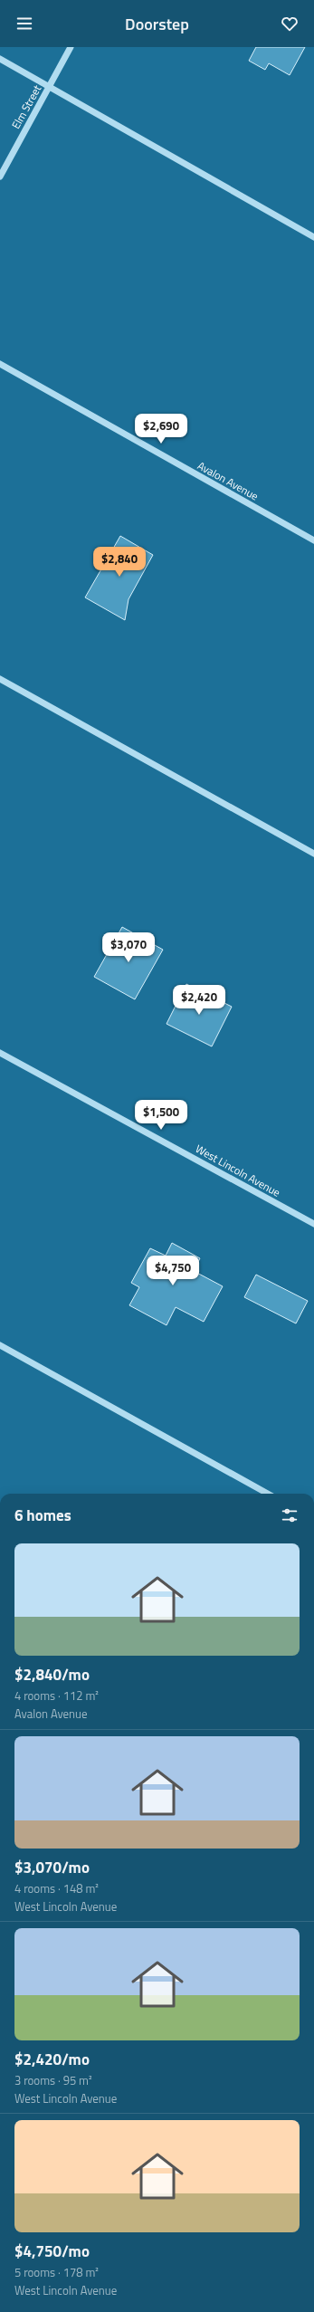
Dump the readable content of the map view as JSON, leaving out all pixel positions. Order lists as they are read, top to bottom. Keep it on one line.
{"streets":{"street":["Elm Street","Avalon Avenue","West Lincoln Avenue"]},"page":{"header":"Doorstep","price":["$2,690","$2,840","$3,070","$2,420","$1,500","$4,750"],"heading":"6 homes","list":[{"name":"$2,840/mo","note":"4 rooms · 112 m² · Avalon Avenue"},{"name":"$3,070/mo","note":"4 rooms · 148 m² · West Lincoln Avenue"},{"name":"$2,420/mo","note":"3 rooms · 95 m² · West Lincoln Avenue"},{"name":"$4,750/mo","note":"5 rooms · 178 m² · West Lincoln Avenue"}]}}
